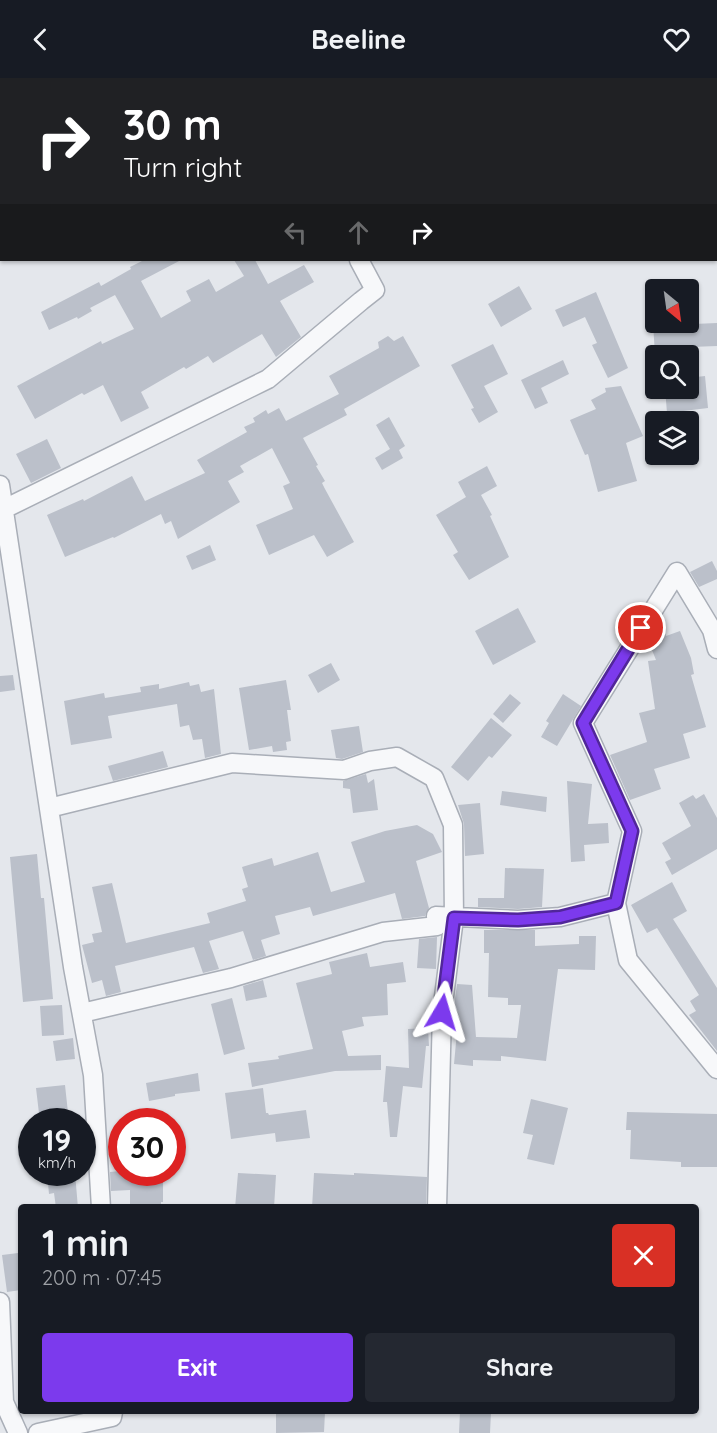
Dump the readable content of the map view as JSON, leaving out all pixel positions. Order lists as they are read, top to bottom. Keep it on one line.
{"north":"bottom right","page":{"header":"Beeline","turn":["30 m","Turn right"],"speed":"19 km/h","limit":"30","heading":["1 min","200 m · 07:45"],"buttons":["Exit","Share"]}}
